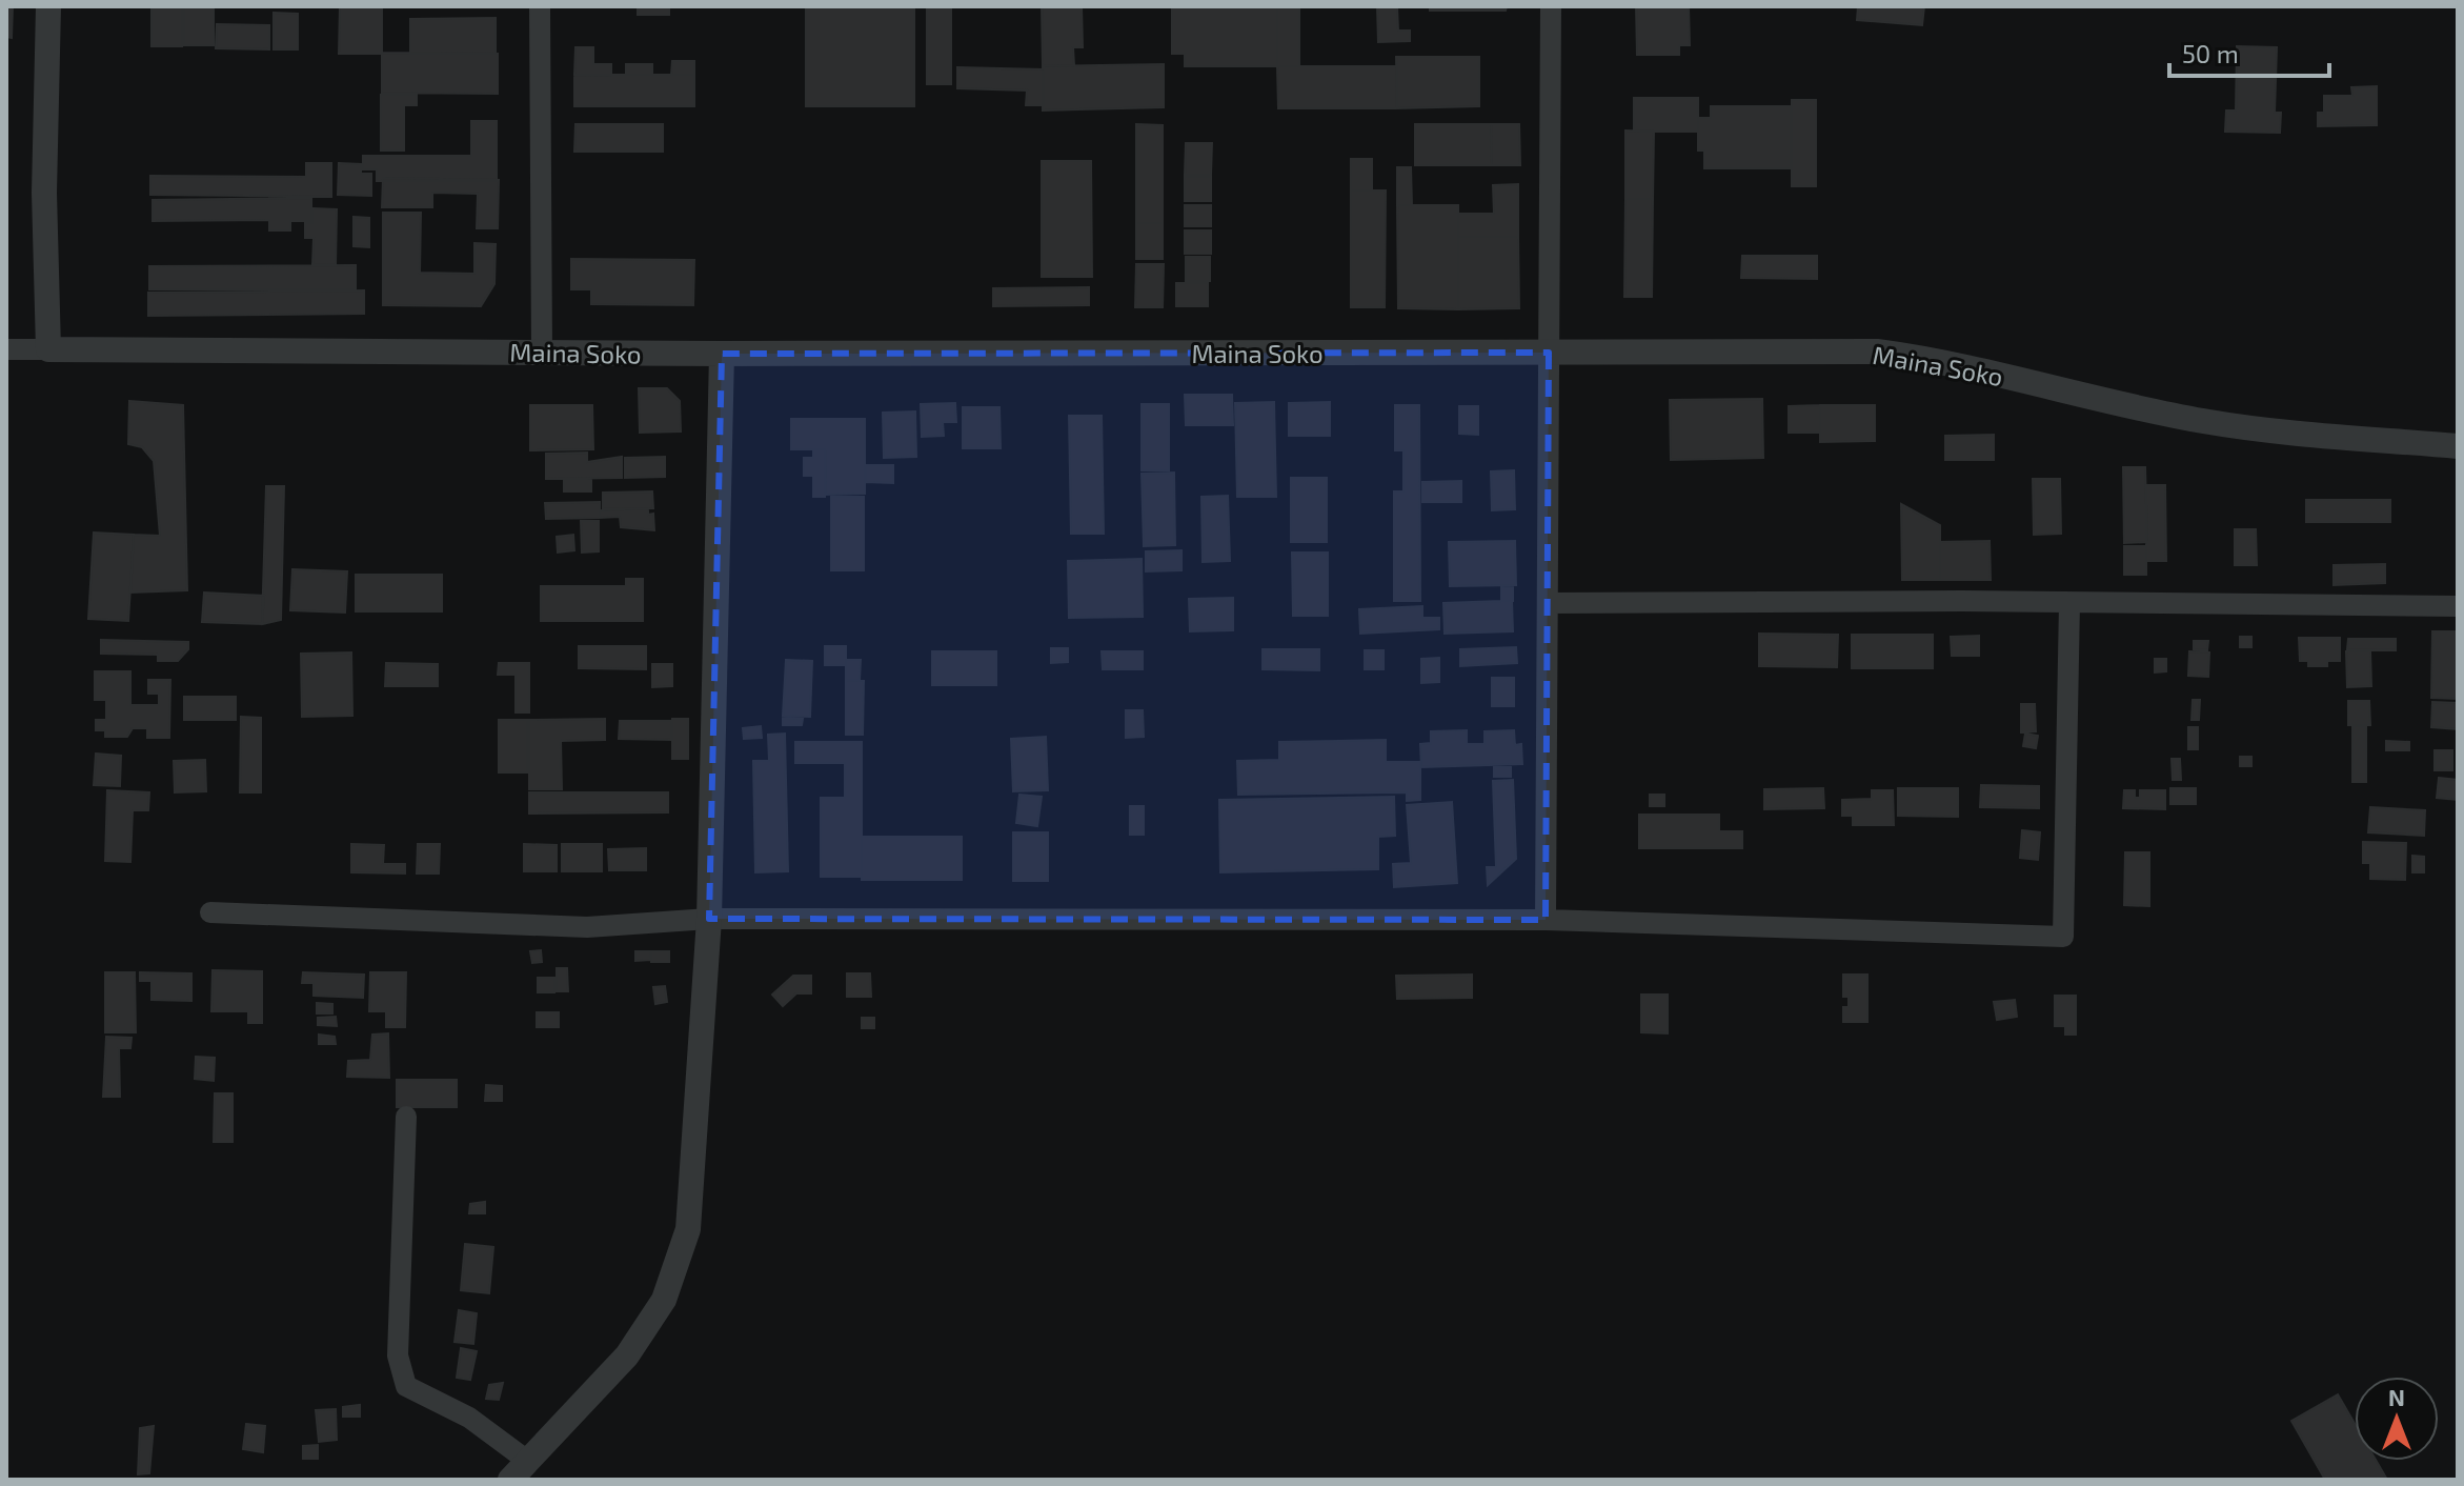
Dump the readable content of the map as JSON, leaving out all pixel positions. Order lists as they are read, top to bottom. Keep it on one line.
{"streets":{"street":["Maina Soko"]},"scale_bar":"50 m","north":"top"}
